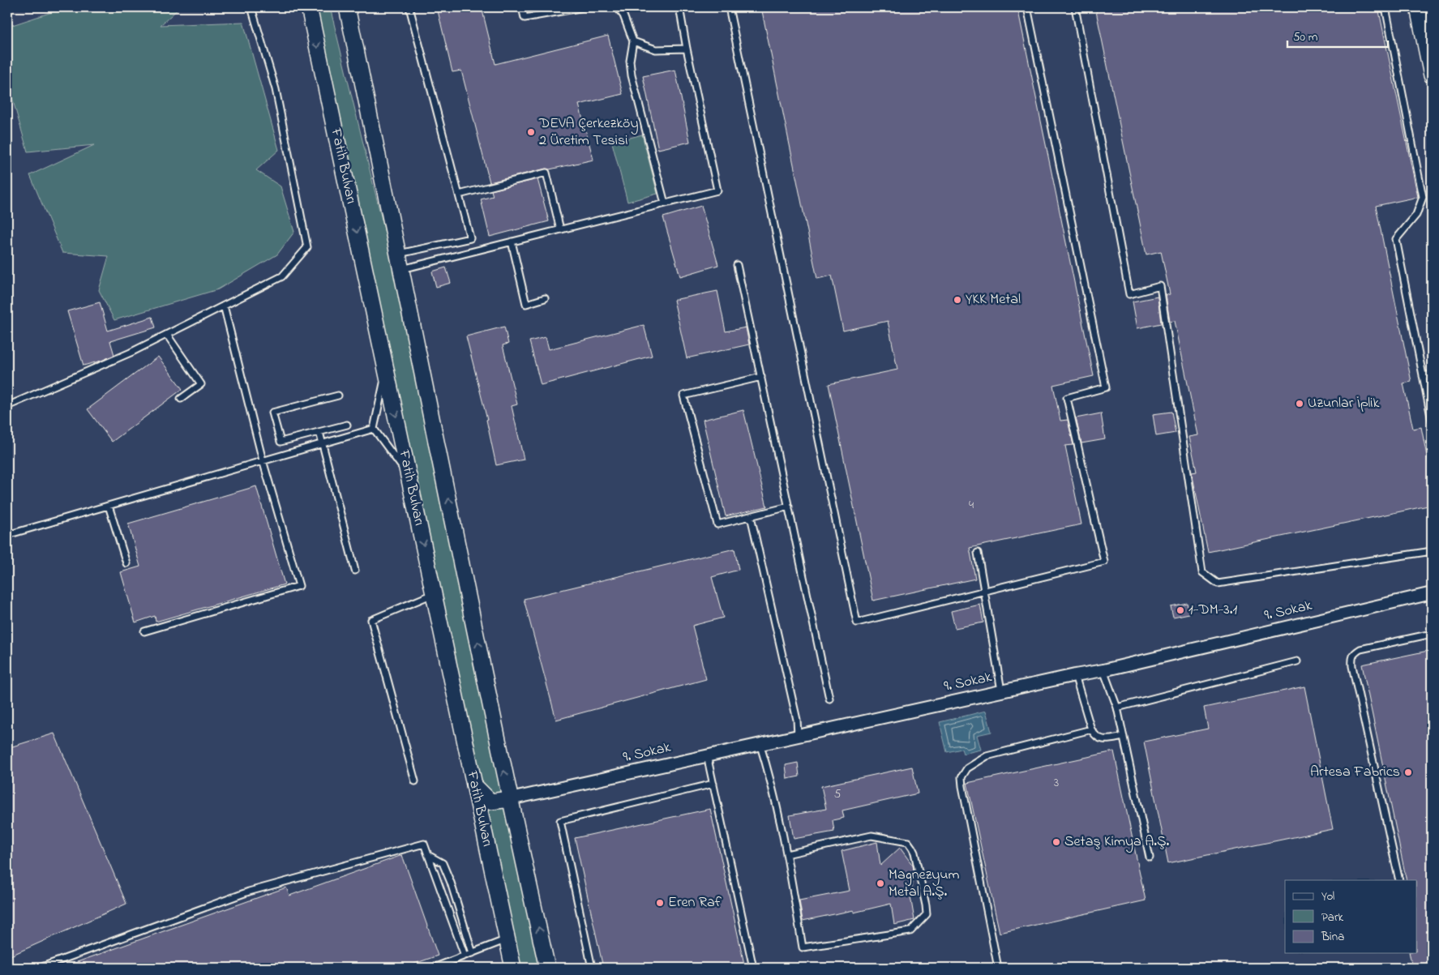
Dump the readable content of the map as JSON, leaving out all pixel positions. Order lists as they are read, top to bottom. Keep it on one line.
{"streets":{"main road":["Fatih Bulvarı"],"street":["9. Sokak"]},"places":["DEVA Çerkezköy 2 Üretim Tesisi","YKK Metal","Uzunlar İplik","1-DM-3.1","Artesa Fabrics","Setaş Kimya A.Ş.","Magnezyum Metal A.Ş.","Eren Raf"],"house_numbers":["4","3","5"],"legend":["Yol","Park","Bina"],"scale_bar":"50 m"}
